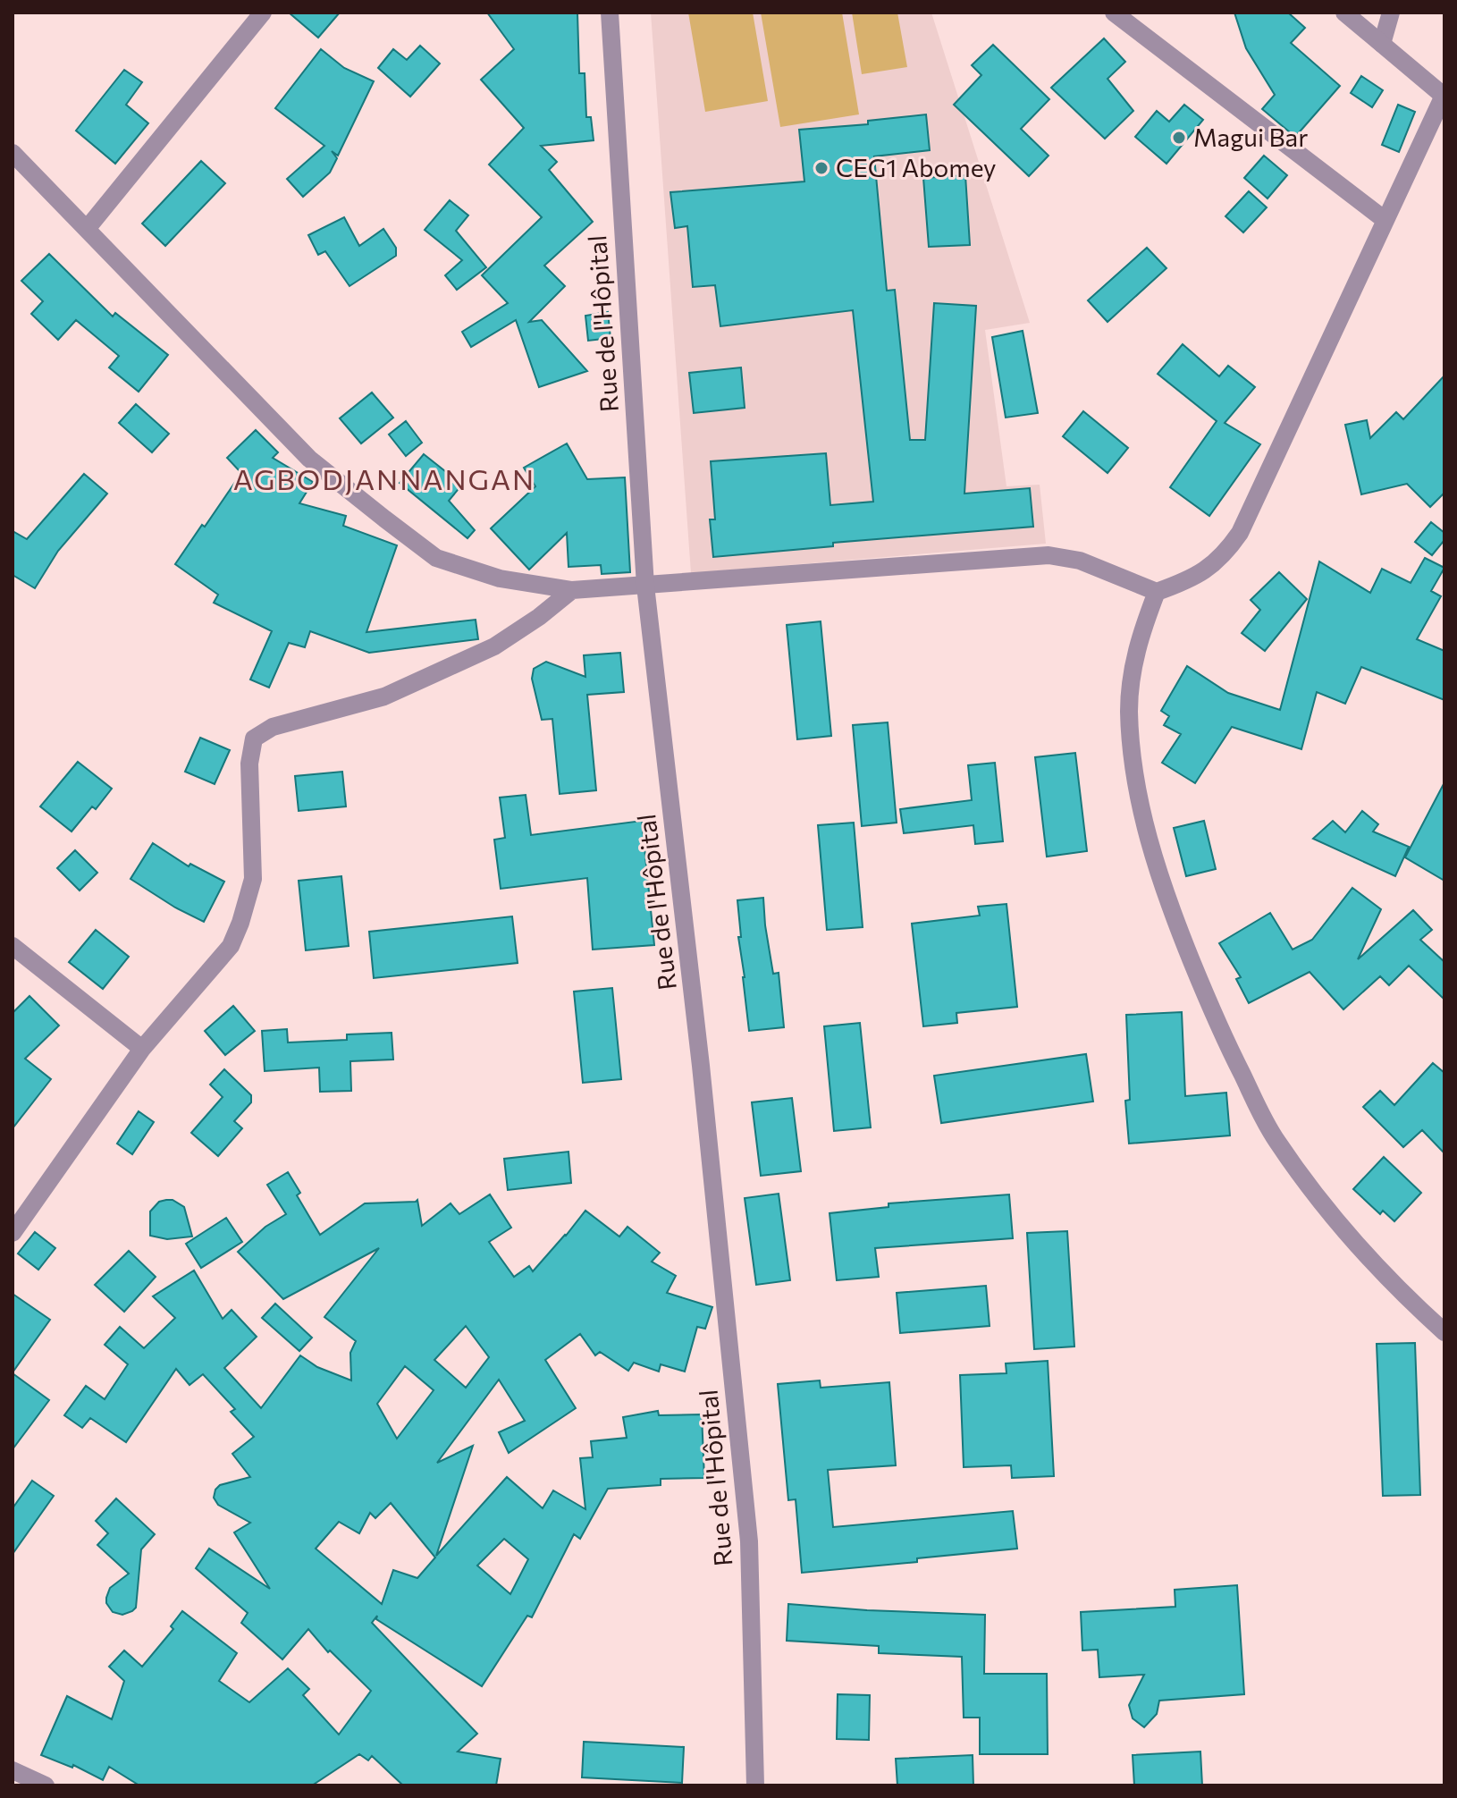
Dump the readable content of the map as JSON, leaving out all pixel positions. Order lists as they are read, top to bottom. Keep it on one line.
{"streets":{"street":["Rue de l'Hôpital"]},"districts":["AGBODJANNANGAN"],"places":["Magui Bar","CEG1 Abomey"]}
